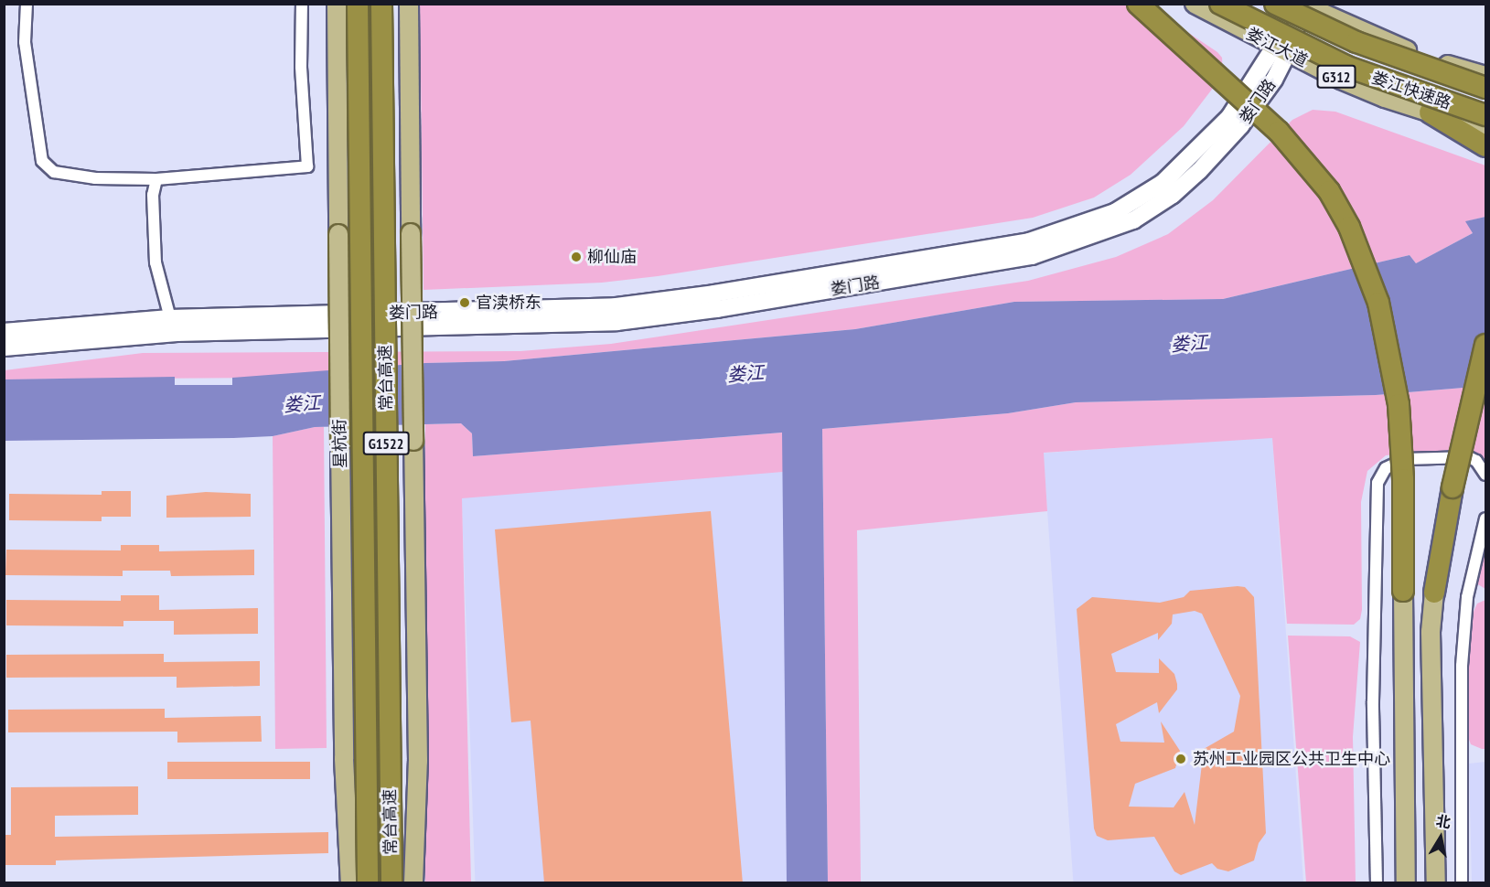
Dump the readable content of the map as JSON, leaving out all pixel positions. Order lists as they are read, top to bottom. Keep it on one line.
{"streets":{"highway":["娄江快速路","常台高速","G1522"],"main road":["娄江大道","G312","娄门路","星杭街"]},"crossings":[["娄江大道","娄门路"]],"water":["娄江"],"places":["柳仙庙","官渎桥东","苏州工业园区公共卫生中心"],"north":"top"}
